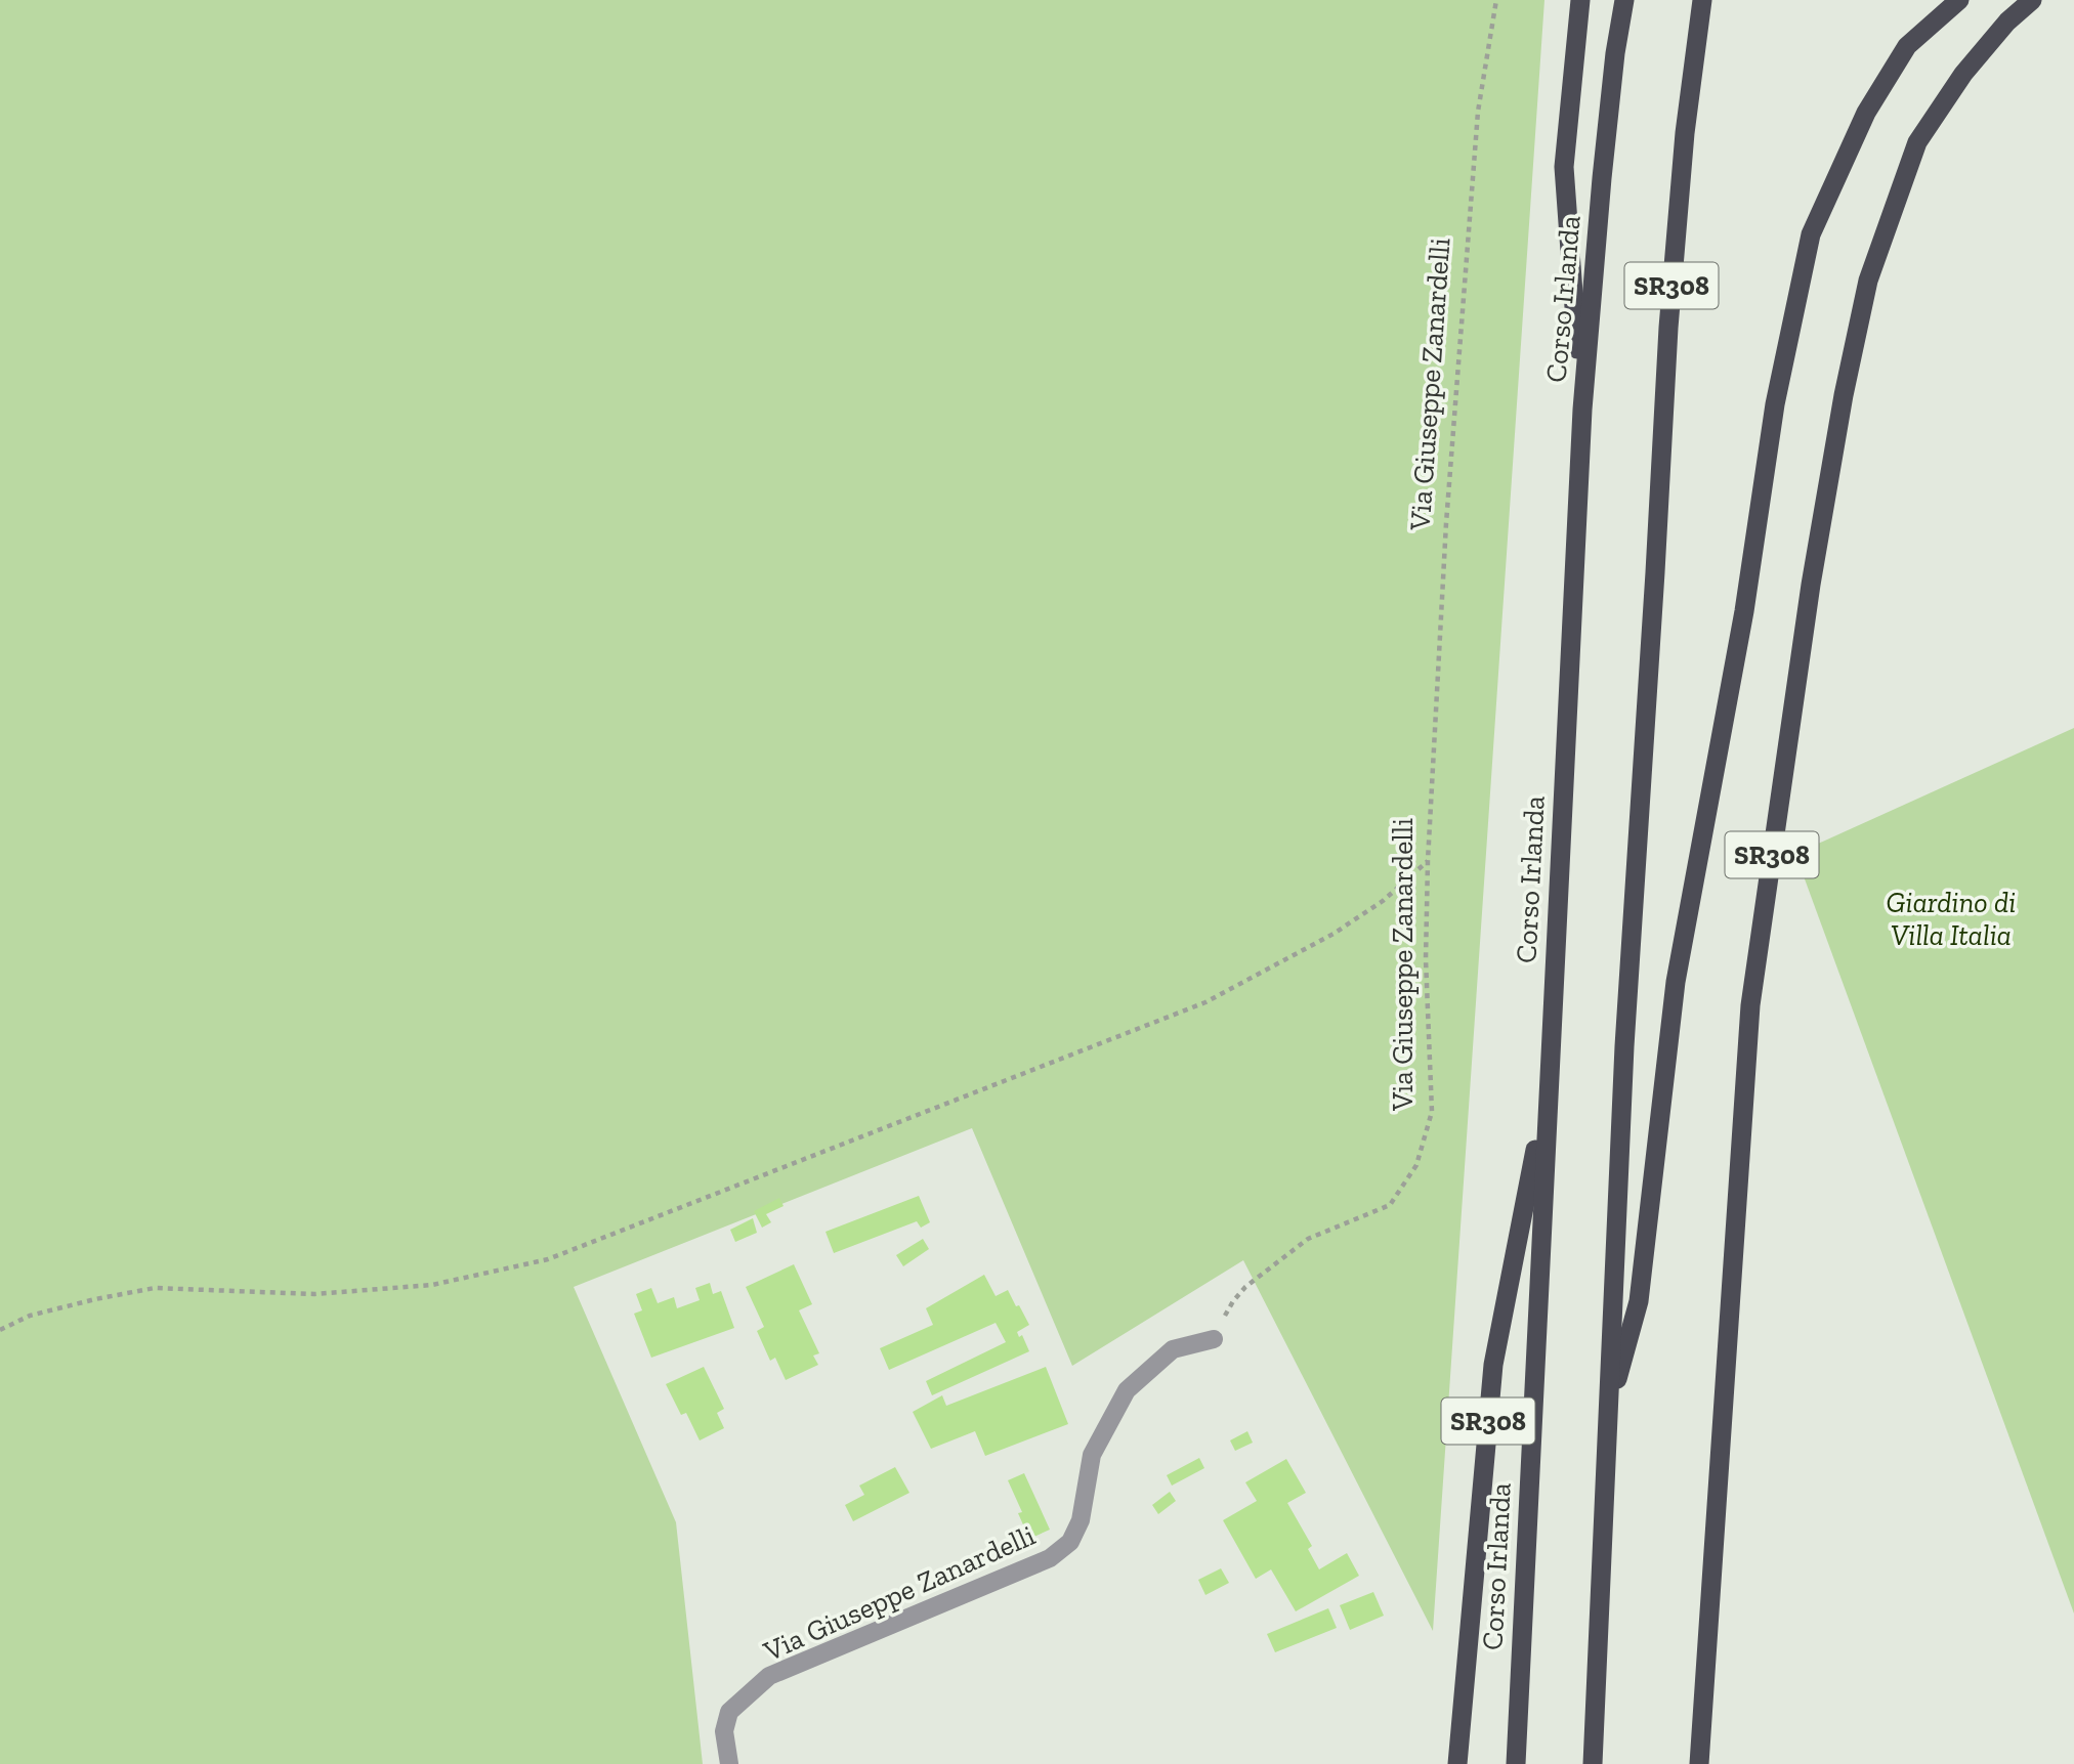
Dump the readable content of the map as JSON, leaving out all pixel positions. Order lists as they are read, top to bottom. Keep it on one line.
{"streets":{"highway":["SR308","Corso Irlanda"],"street":["Via Giuseppe Zanardelli"]},"crossings":[["SR308","Corso Irlanda"]],"parks":["Giardino di Villa Italia"]}
